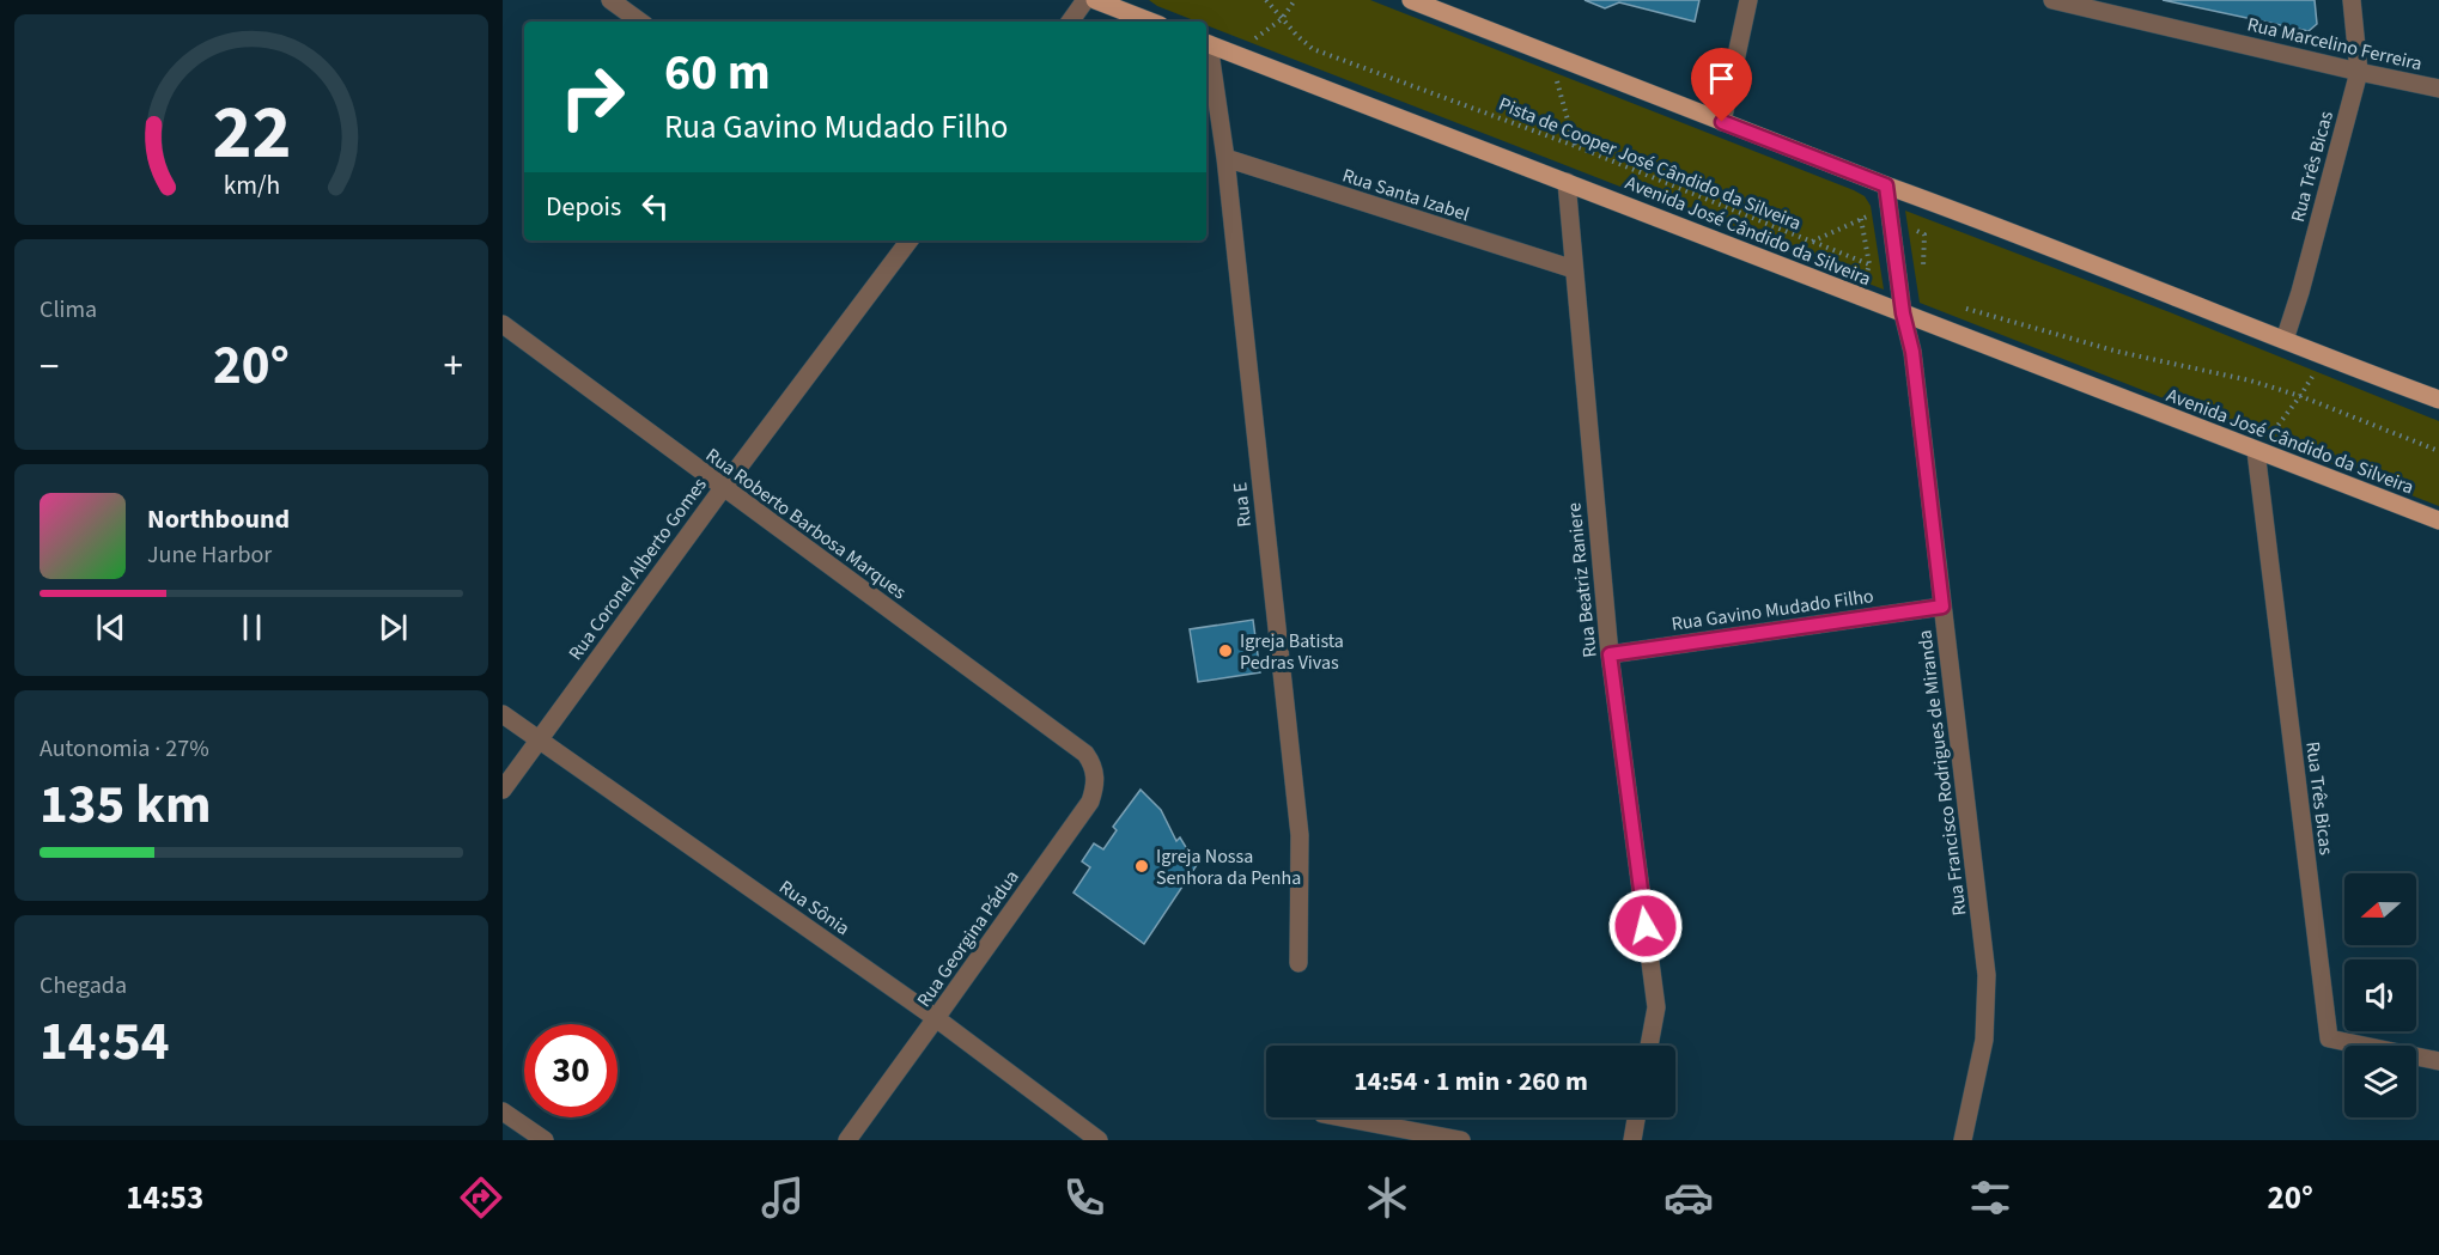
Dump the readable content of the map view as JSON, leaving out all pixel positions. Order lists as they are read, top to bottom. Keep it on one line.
{"streets":{"main road":["Avenida José Cândido da Silveira"],"street":["Rua Marcelino Ferreira","Rua Três Bicas","Rua Santa Izabel","Rua E","Rua Roberto Barbosa Marques","Rua Coronel Alberto Gomes","Rua Beatriz Raniere","Rua Gavino Mudado Filho","Rua Francisco Rodrigues de Miranda","Rua Sônia","Rua Georgina Pádua"],"path":["Pista de Cooper José Cândido da Silveira"]},"crossings":[["Rua Marcelino Ferreira","Rua Três Bicas"],["Rua Três Bicas","Avenida José Cândido da Silveira"],["Rua Santa Izabel","Rua E"],["Rua Santa Izabel","Rua Beatriz Raniere"],["Avenida José Cândido da Silveira","Rua E"],["Avenida José Cândido da Silveira","Rua Beatriz Raniere"],["Avenida José Cândido da Silveira","Rua Francisco Rodrigues de Miranda"],["Rua Roberto Barbosa Marques","Rua Coronel Alberto Gomes"],["Rua Roberto Barbosa Marques","Rua Georgina Pádua"],["Rua Coronel Alberto Gomes","Rua Sônia"],["Rua Beatriz Raniere","Rua Gavino Mudado Filho"],["Rua Gavino Mudado Filho","Rua Francisco Rodrigues de Miranda"],["Rua Sônia","Rua Georgina Pádua"]],"places":["Igreja Batista Pedras Vivas","Igreja Nossa Senhora da Penha"],"north":"left","page":{"turn":["60 m","Rua Gavino Mudado Filho"],"then":"Depois","tile":["Clima",["Autonomia · 27%","135 km"],["Chegada","14:54"]],"heat":["−","20°","+"],"song":["Northbound","June Harbor"],"limit":"30","trip":"14:54 · 1 min · 260 m","tabs":["14:53","20°"],"gauge":["22","km/h"]}}
